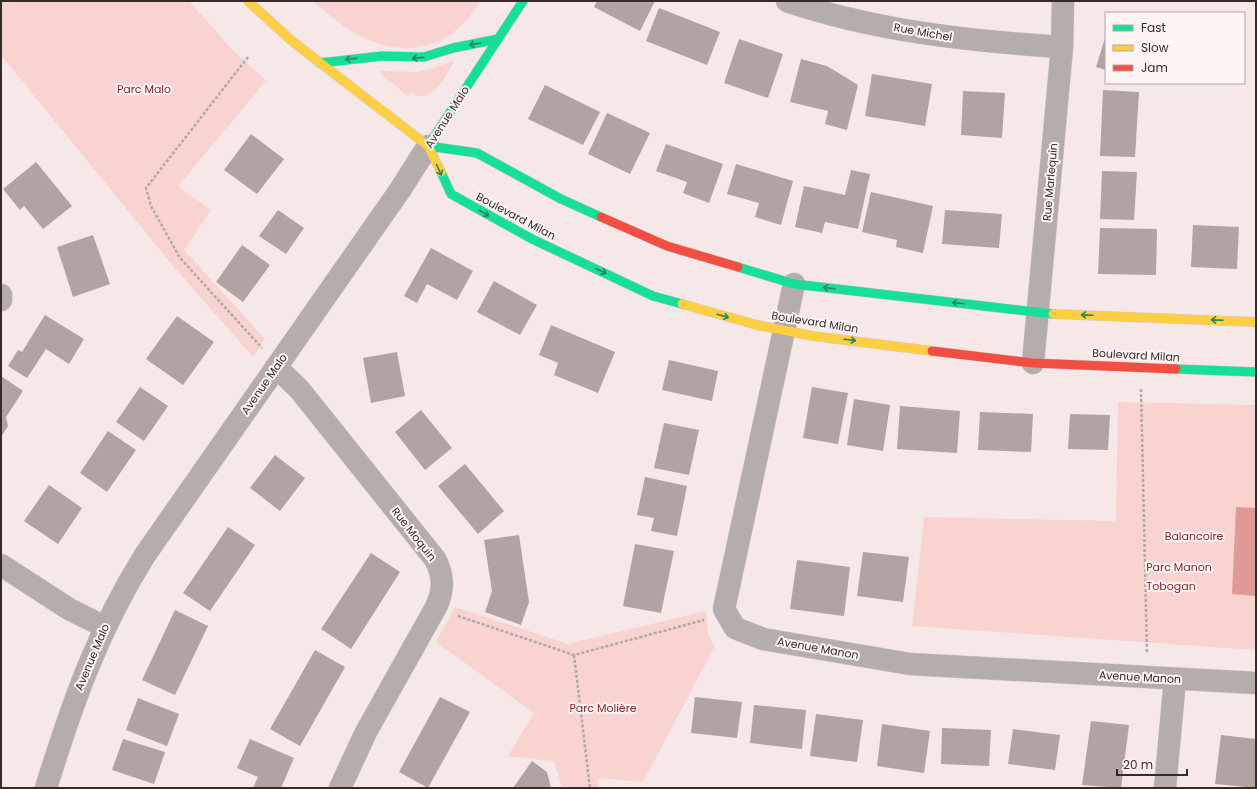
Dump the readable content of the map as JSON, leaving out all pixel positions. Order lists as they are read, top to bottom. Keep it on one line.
{"streets":{"main road":["Avenue Malo","Boulevard Milan"],"street":["Rue Michel","Rue Marlequin","Rue Moquin","Avenue Manon"]},"crossings":[["Rue Michel","Rue Marlequin"],["Avenue Malo","Boulevard Milan"],["Avenue Malo","Rue Moquin"],["Rue Marlequin","Boulevard Milan"],["Boulevard Milan","Avenue Manon"]],"parks":["Parc Malo","Balancoire","Parc Manon","Tobogan","Parc Molière"],"legend":["Fast","Slow","Jam"],"scale_bar":"20 m"}
